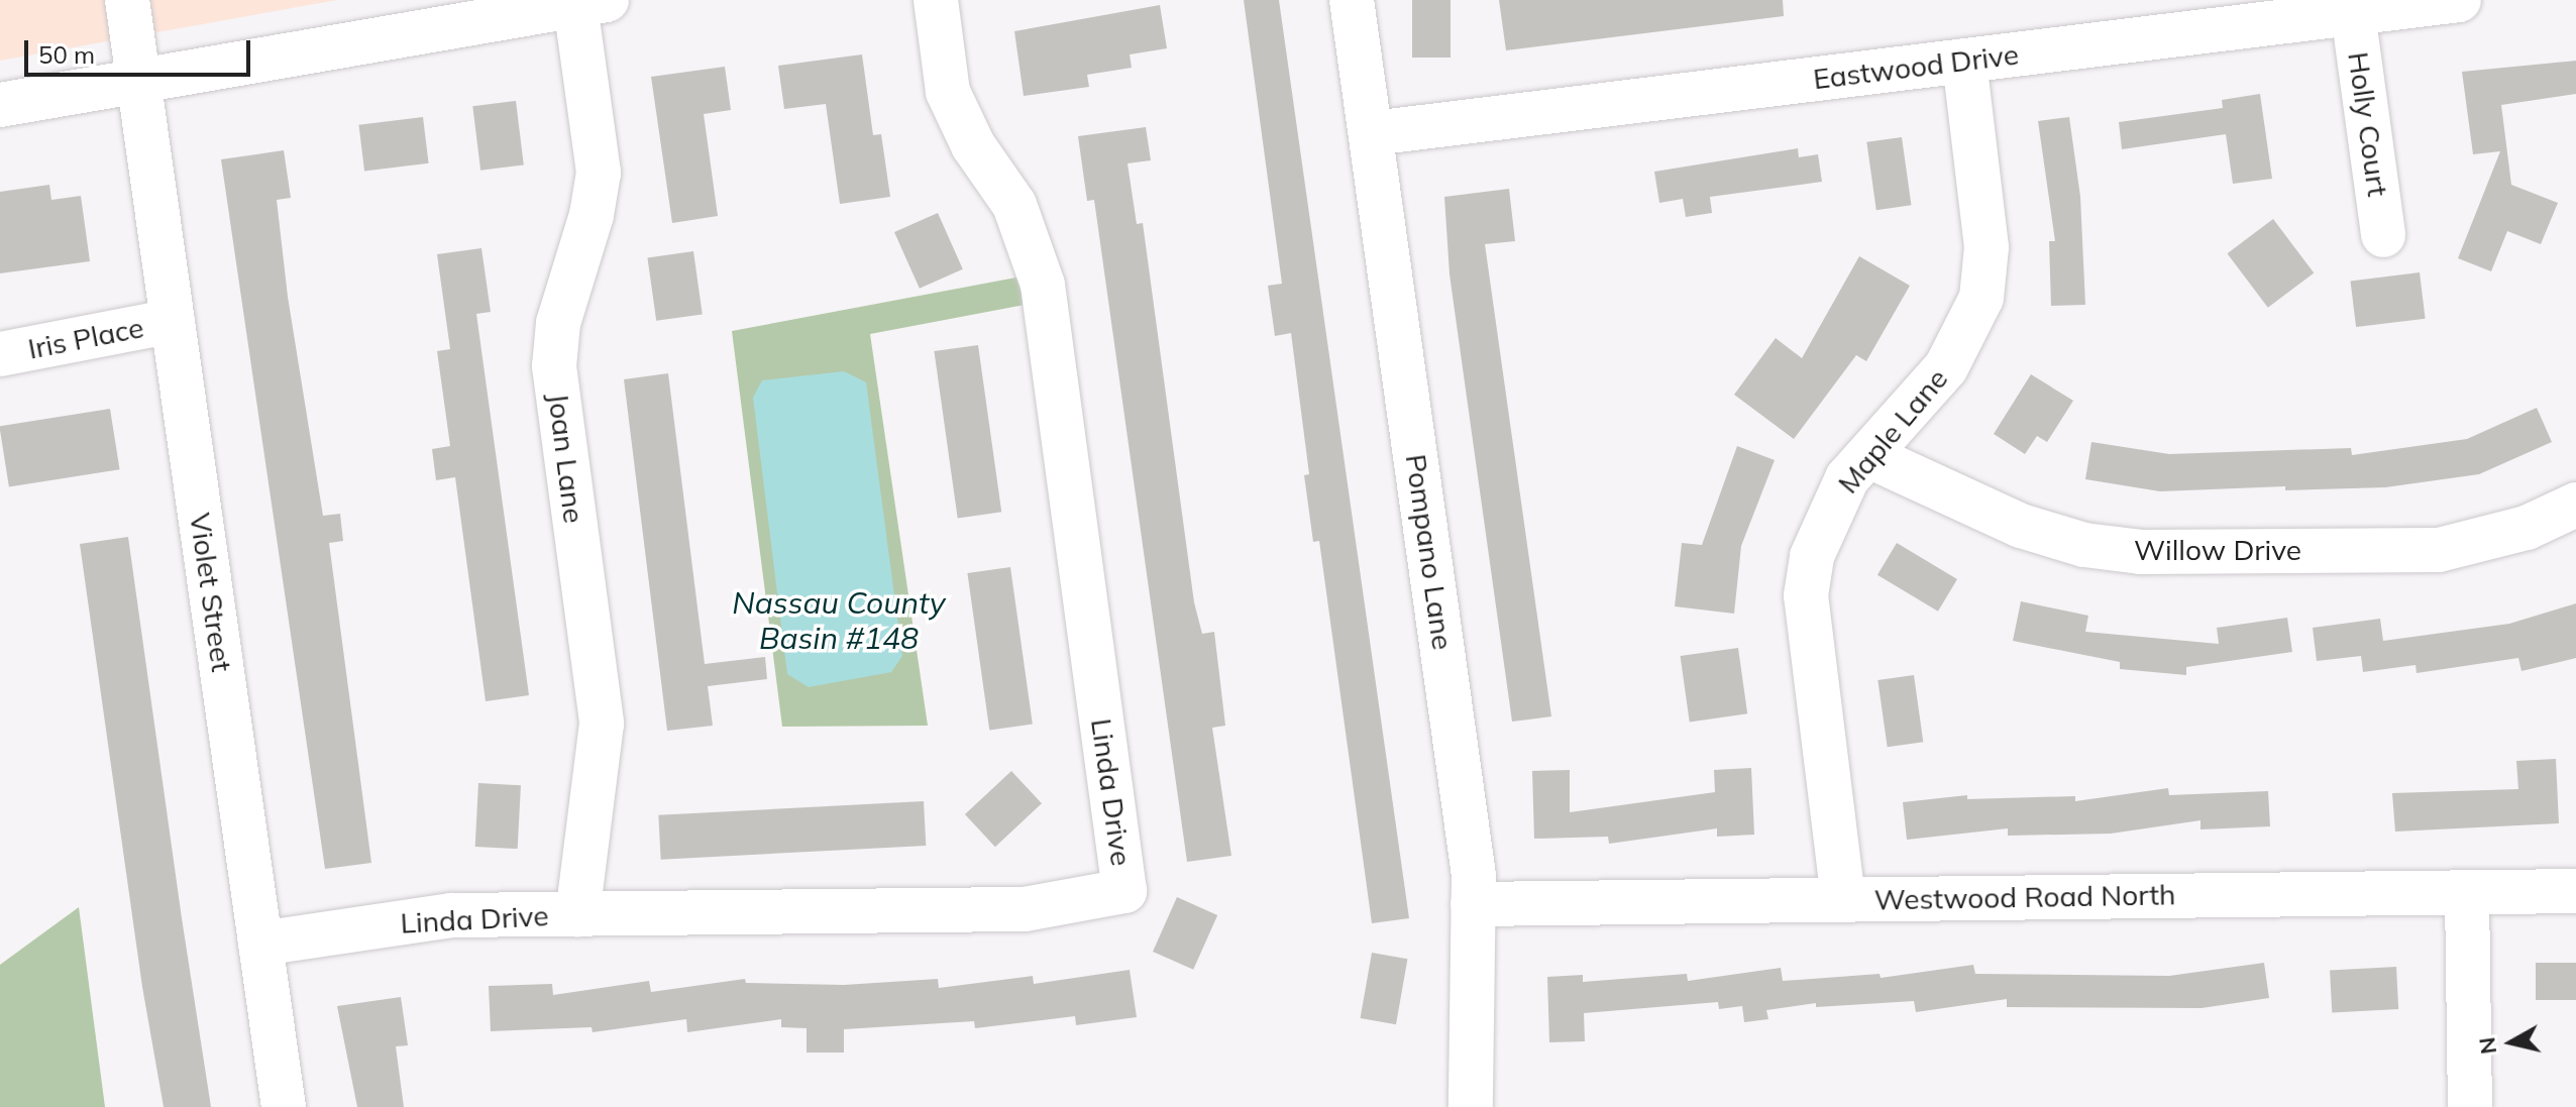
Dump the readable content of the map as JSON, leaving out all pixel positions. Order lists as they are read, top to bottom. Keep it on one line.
{"streets":{"street":["Eastwood Drive","Holly Court","Iris Place","Maple Lane","Joan Lane","Willow Drive","Pompano Lane","Violet Street","Linda Drive","Westwood Road North"]},"crossings":[["Eastwood Drive","Holly Court"],["Eastwood Drive","Maple Lane"],["Eastwood Drive","Pompano Lane"],["Iris Place","Violet Street"],["Maple Lane","Willow Drive"],["Maple Lane","Westwood Road North"],["Joan Lane","Linda Drive"],["Pompano Lane","Westwood Road North"],["Violet Street","Linda Drive"]],"water":["Nassau County Basin #148"],"scale_bar":"50 m","north":"left"}
